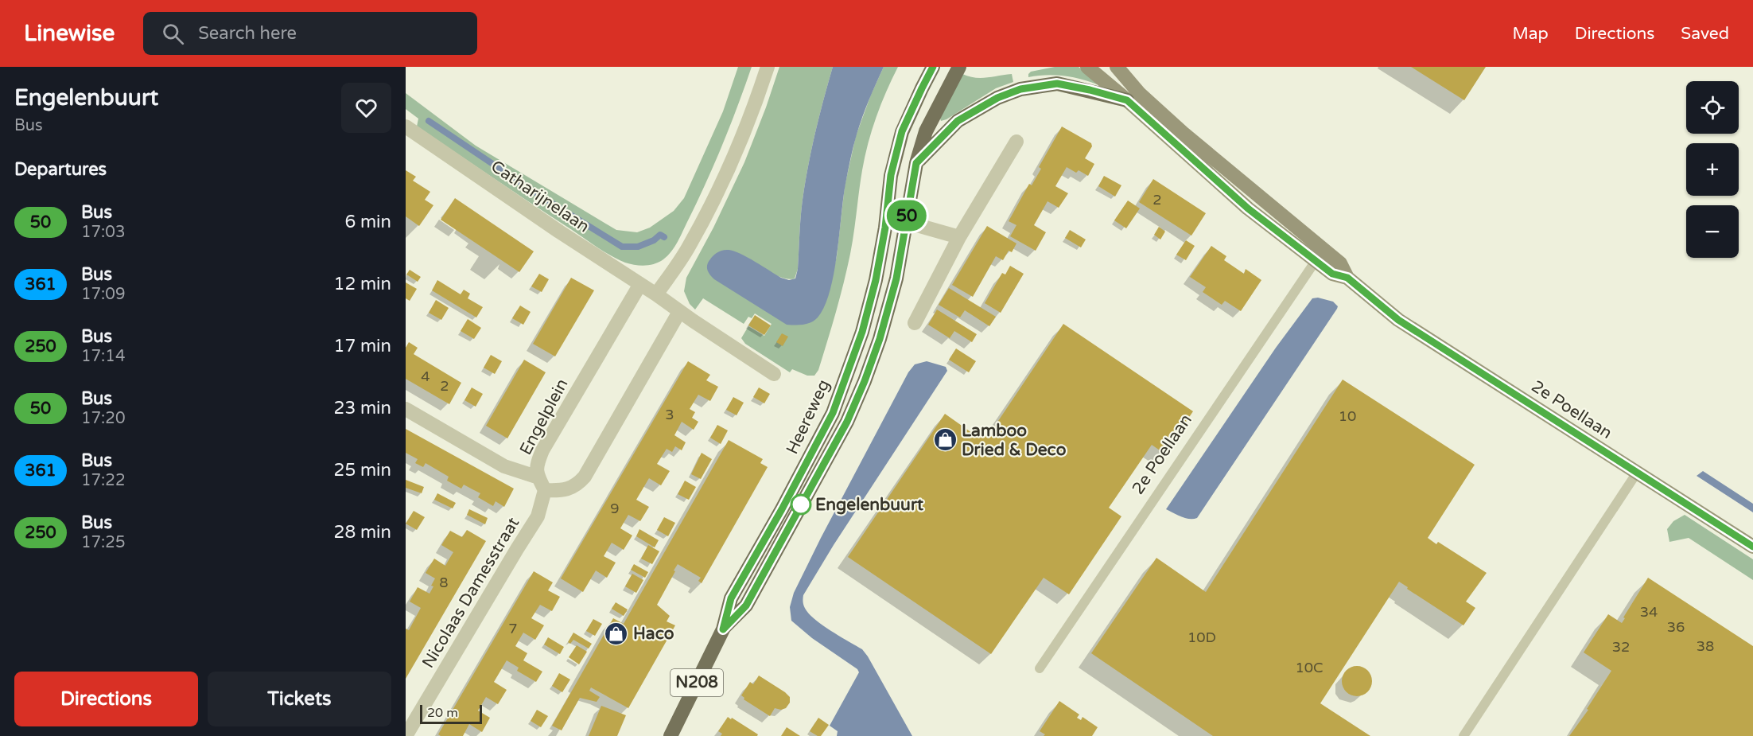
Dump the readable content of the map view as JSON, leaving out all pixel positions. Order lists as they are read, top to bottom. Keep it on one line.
{"streets":{"main road":["2e Poellaan","Heereweg","N208"],"street":["Catharijnelaan","Engelplein","Nicolaas Damesstraat"]},"crossings":[["Catharijnelaan","Engelplein"],["Engelplein","Nicolaas Damesstraat"]],"places":{"shop":["Lamboo Dried & Deco","Haco"],"other":["Engelenbuurt"]},"lines":["bus line 50"],"house_numbers":["2","4","2","3","10","9","8","34","36","7","10D","38","32","10C"],"scale_bar":"20 m","page":{"header":"Linewise","search":"Search here","nav":["Map","Directions","Saved"],"heading":[["Engelenbuurt","Bus"],"Departures"],"on_map":"50","map_buttons":["+","−"],"list":[{"mark":"50","name":"Bus","note":"17:03","value":"6 min"},{"mark":"361","name":"Bus","note":"17:09","value":"12 min"},{"mark":"250","name":"Bus","note":"17:14","value":"17 min"},{"mark":"50","name":"Bus","note":"17:20","value":"23 min"},{"mark":"361","name":"Bus","note":"17:22","value":"25 min"},{"mark":"250","name":"Bus","note":"17:25","value":"28 min"}],"buttons":["Directions","Tickets"],"scale":"20 m"}}
